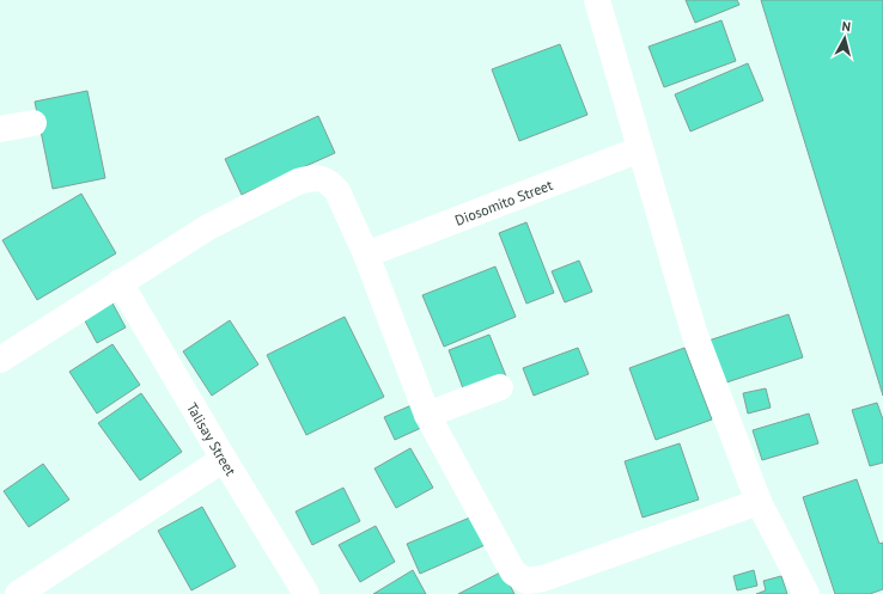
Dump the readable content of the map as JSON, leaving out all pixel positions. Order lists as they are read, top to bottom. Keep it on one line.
{"streets":{"street":["Diosomito Street","Talisay Street"]},"north":"top"}
